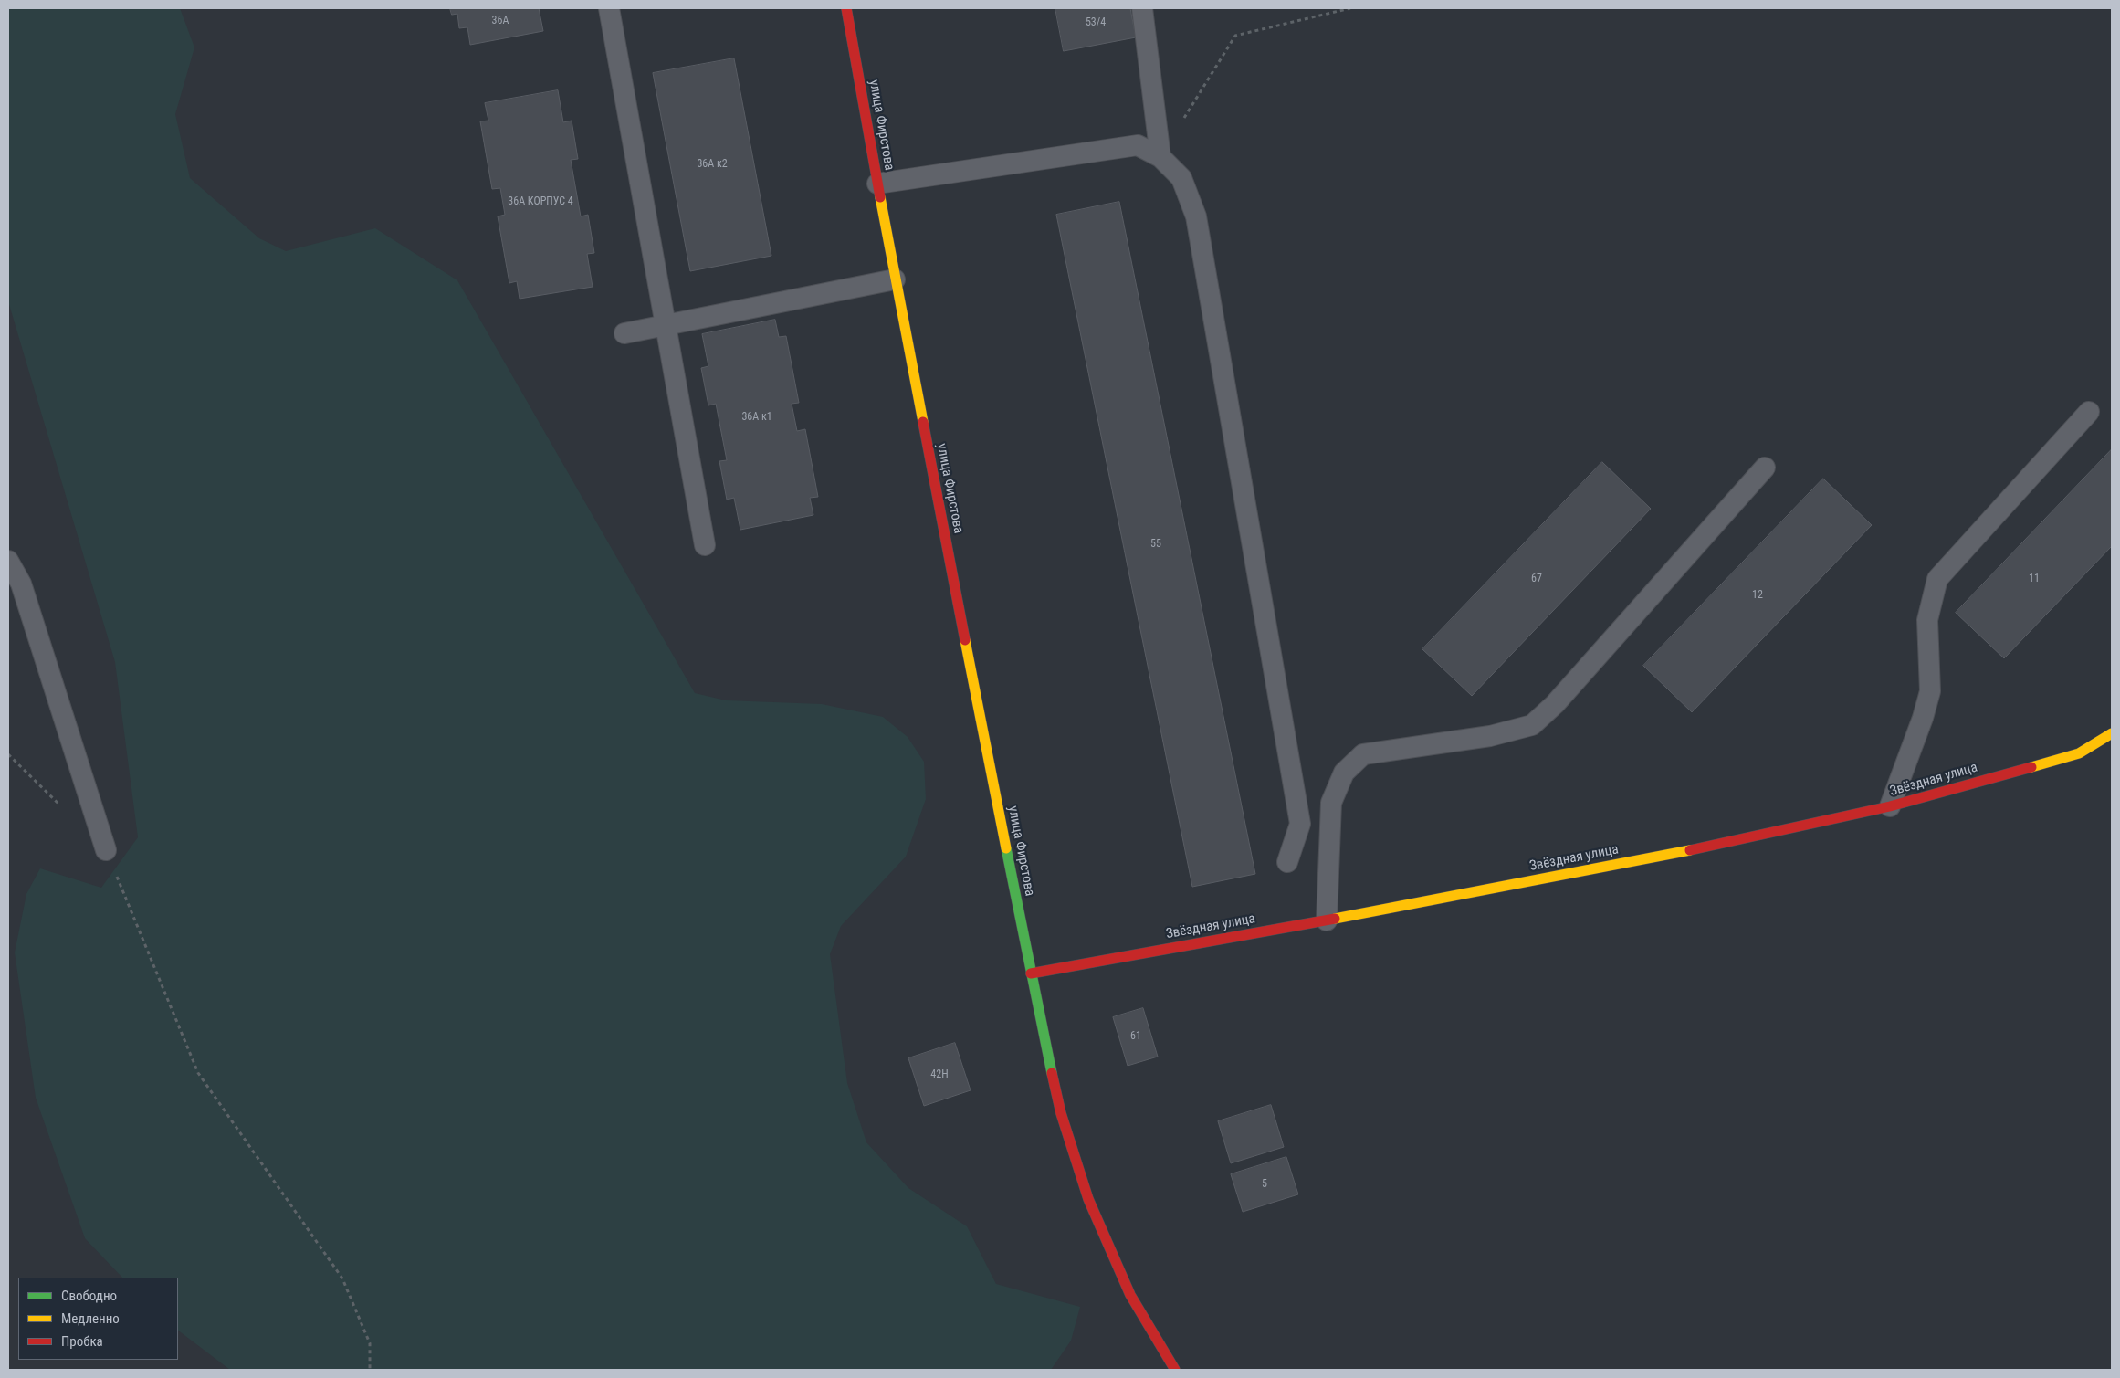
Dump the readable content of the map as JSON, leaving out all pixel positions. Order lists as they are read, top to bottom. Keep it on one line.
{"streets":{"main road":["улица Фирстова","Звёздная улица"]},"crossings":[["улица Фирстова","Звёздная улица"]],"house_numbers":["36А","53/4","36А к2","36А КОРПУС 4","36А к1","55","67","11","12","61","42Н","5"],"legend":["Свободно","Медленно","Пробка"]}
